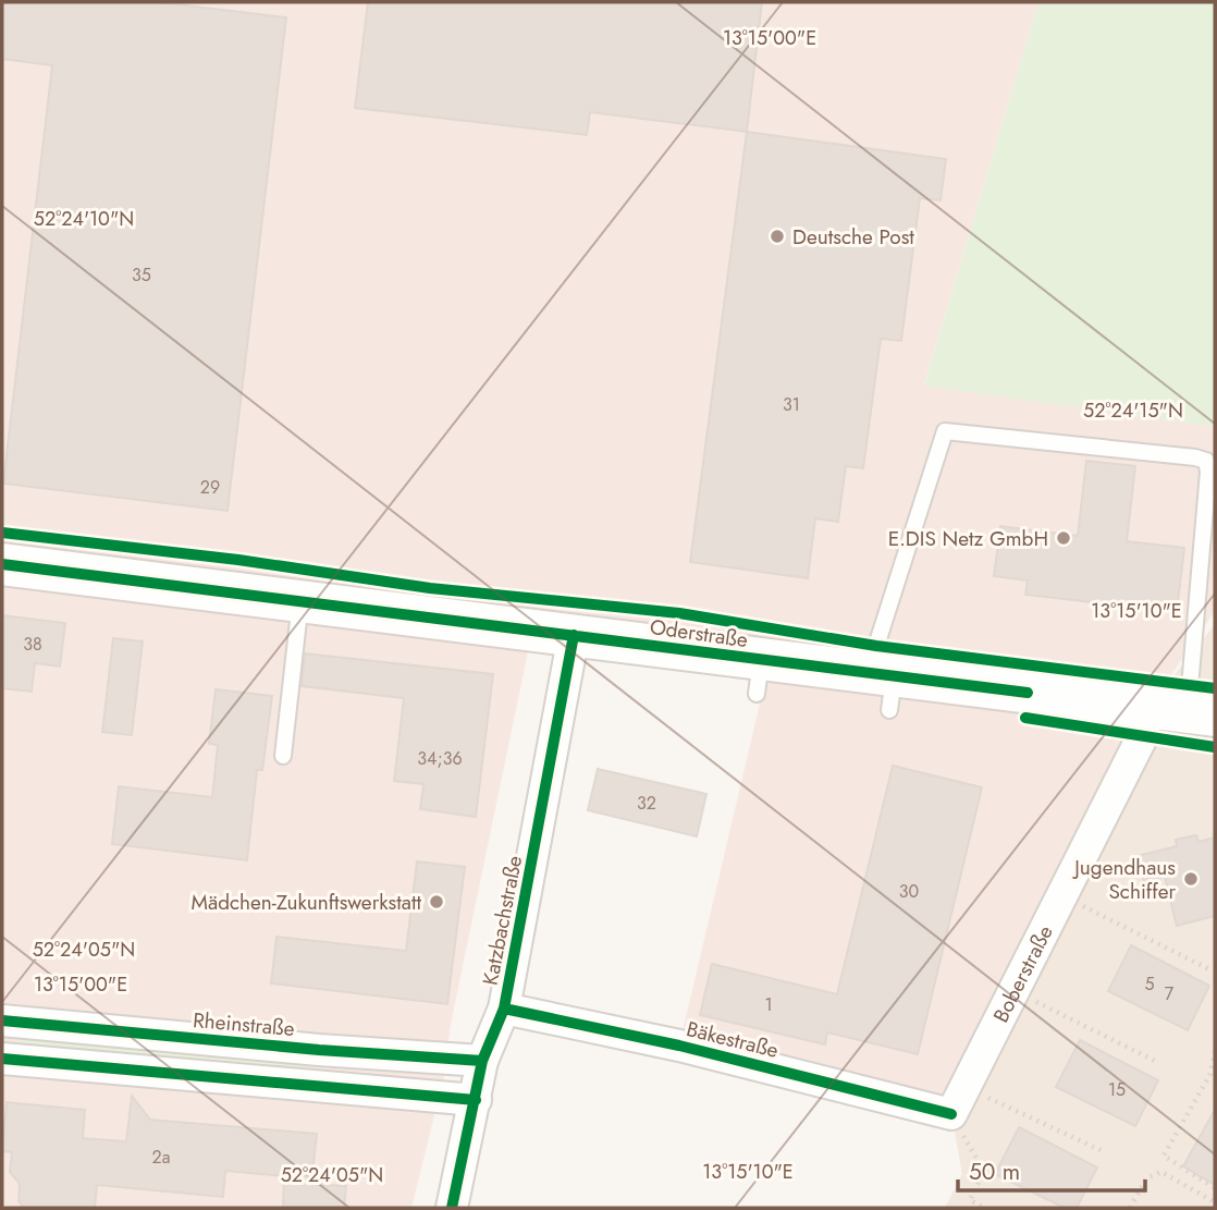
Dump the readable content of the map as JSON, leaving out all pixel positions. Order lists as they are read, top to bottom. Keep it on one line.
{"streets":{"main road":["Oderstraße"],"street":["Katzbachstraße","Boberstraße","Rheinstraße","Bäkestraße"]},"crossings":[["Oderstraße","Katzbachstraße"],["Oderstraße","Boberstraße"],["Katzbachstraße","Rheinstraße"],["Katzbachstraße","Bäkestraße"],["Boberstraße","Bäkestraße"]],"places":["Deutsche Post","E.DIS Netz GmbH","Jugendhaus Schiffer","Mädchen-Zukunftswerkstatt"],"house_numbers":["35","31","29","38","34;36","32","30","5","7","1","15","2a"],"scale_bar":"50 m","coordinates":["13°15'00\"E","52°24'10\"N","52°24'15\"N","13°15'10\"E","52°24'05\"N"]}
